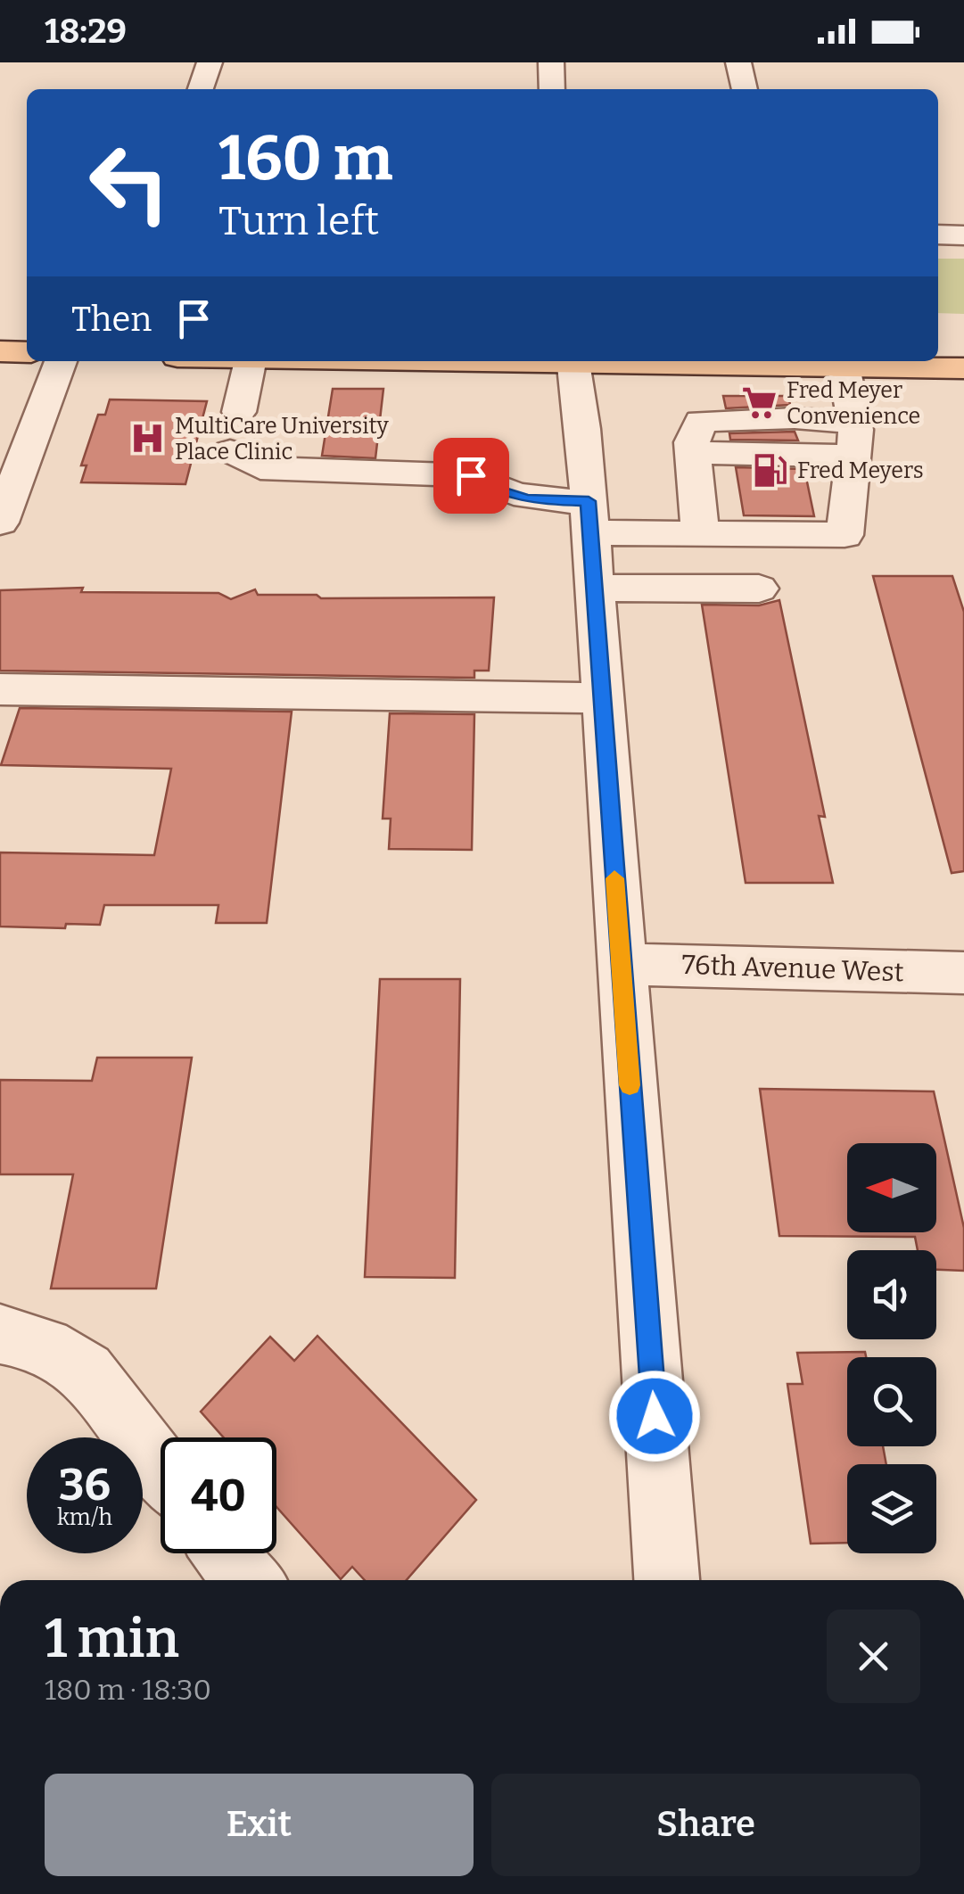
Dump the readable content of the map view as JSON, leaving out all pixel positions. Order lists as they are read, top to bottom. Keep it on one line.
{"streets":{"street":["76th Avenue West"]},"places":{"supermarket":["Fred Meyer Convenience"],"hospital":["MultiCare University Place Clinic"],"fuel station":["Fred Meyers"]},"north":"left","page":{"status":"18:29","turn":["160 m","Turn left"],"then":"Then","speed":"36 km/h","limit":"40","heading":["1 min","180 m · 18:30"],"buttons":["Exit","Share"]}}
